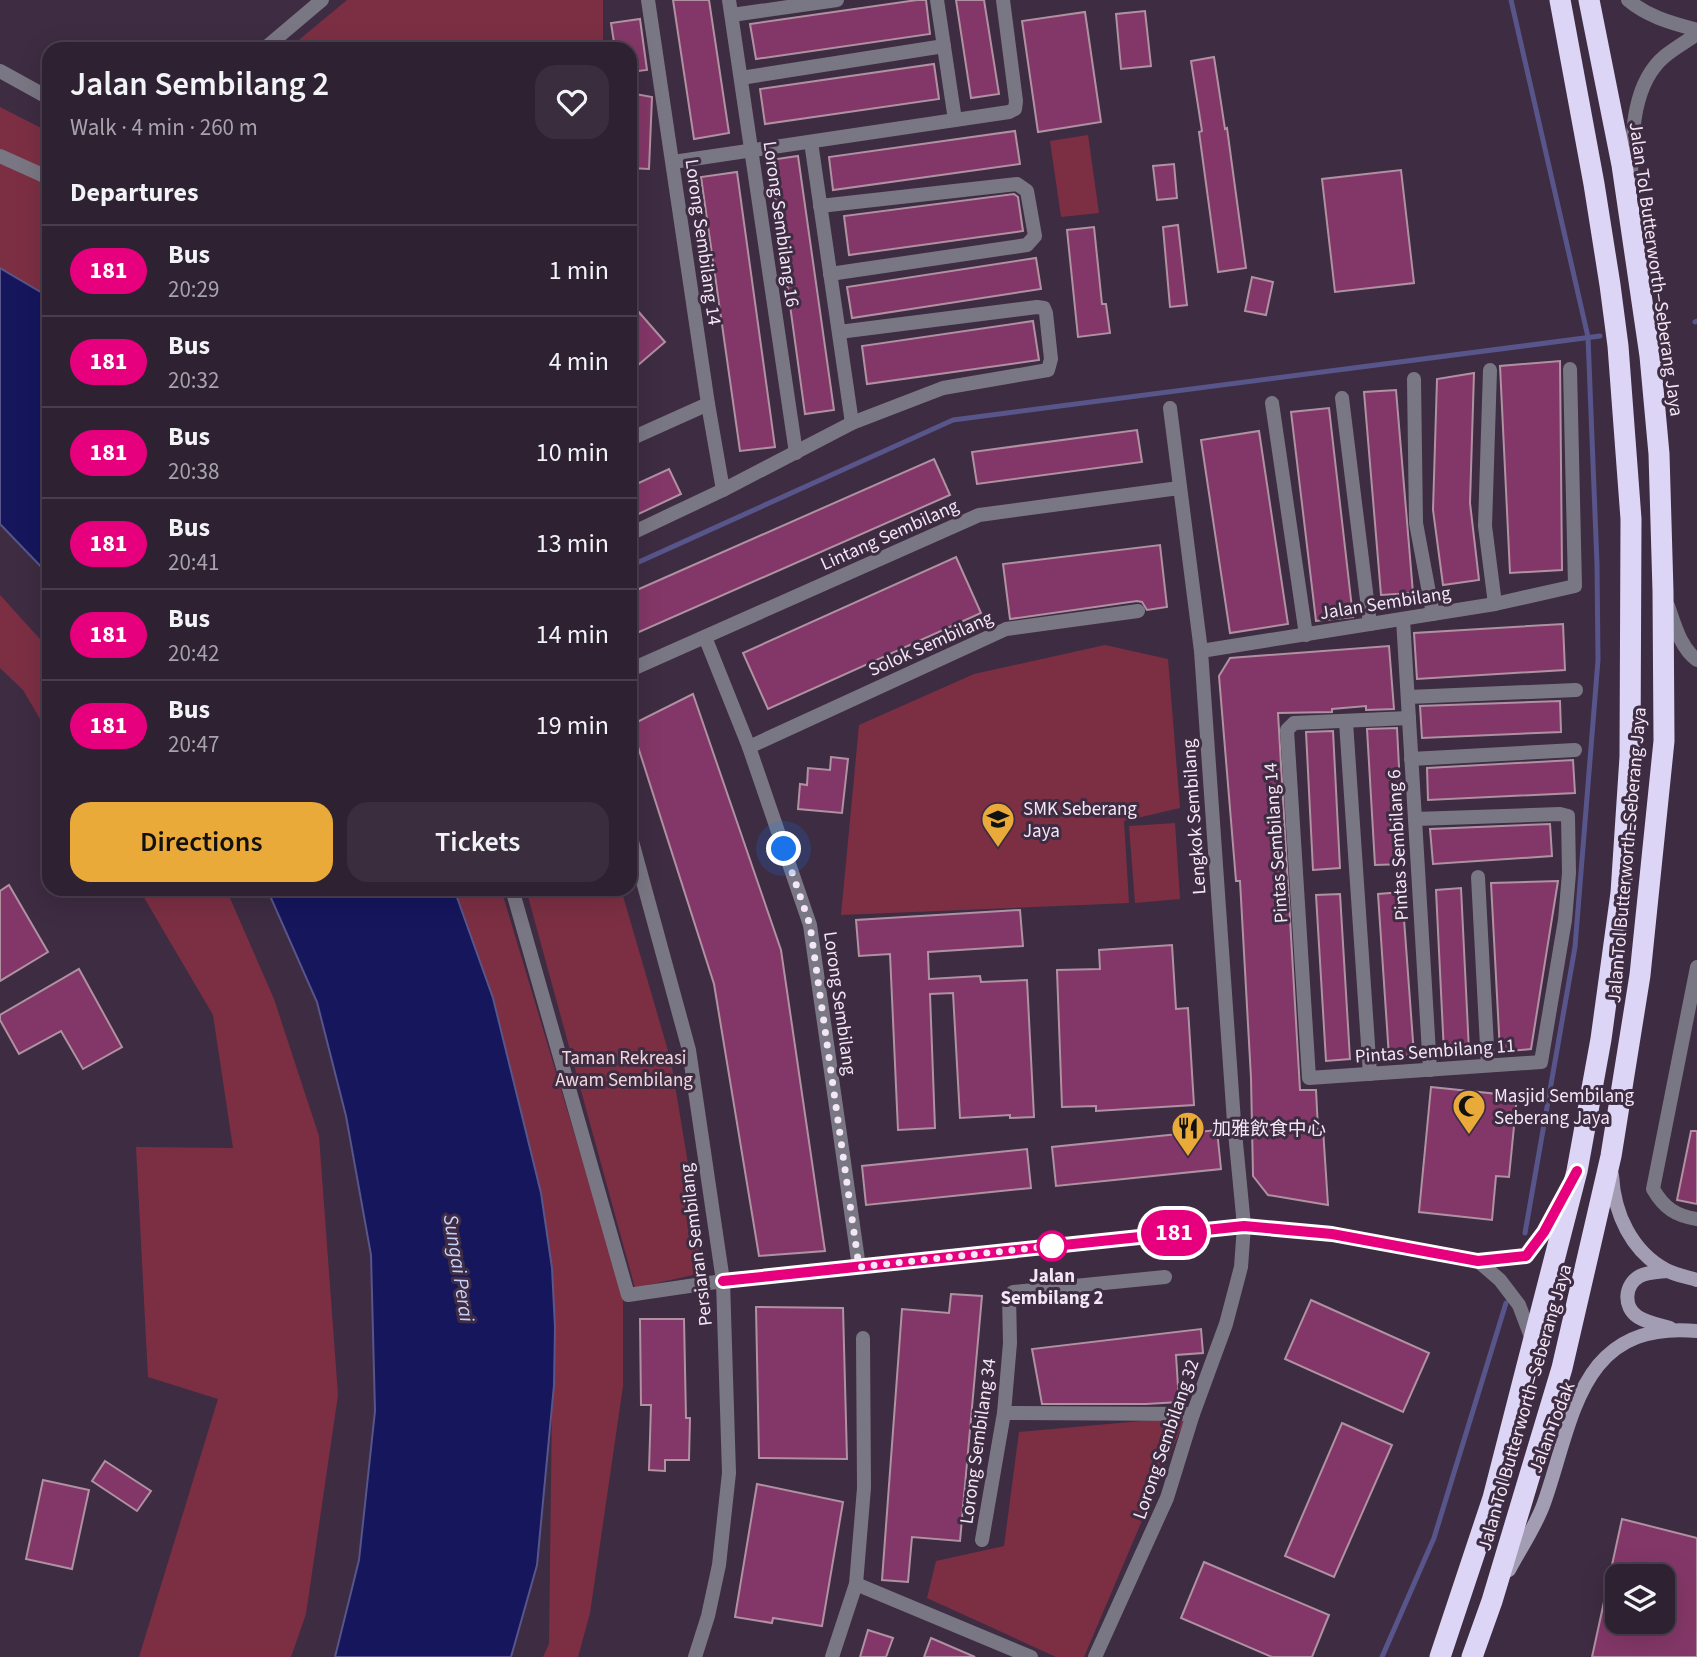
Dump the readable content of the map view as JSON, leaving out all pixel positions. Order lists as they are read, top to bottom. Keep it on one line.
{"streets":{"highway":["Jalan Tol Butterworth–Seberang Jaya"],"main road":["Jalan Todak"],"street":["Lorong Sembilang 16","Lorong Sembilang 14","Lintang Sembilang","Jalan Sembilang","Solok Sembilang","Lengkok Sembilang","Pintas Sembilang 14","Pintas Sembilang 6","Lorong Sembilang","Pintas Sembilang 11","Persiaran Sembilang","Lorong Sembilang 32","Lorong Sembilang 34"]},"crossings":[["Jalan Tol Butterworth–Seberang Jaya","Jalan Todak"],["Lintang Sembilang","Lengkok Sembilang"],["Lintang Sembilang","Lorong Sembilang"],["Jalan Sembilang","Lengkok Sembilang"],["Jalan Sembilang","Pintas Sembilang 6"],["Solok Sembilang","Lorong Sembilang"],["Lengkok Sembilang","Lorong Sembilang 32"],["Pintas Sembilang 14","Pintas Sembilang 6"],["Pintas Sembilang 14","Pintas Sembilang 11"],["Pintas Sembilang 6","Pintas Sembilang 11"]],"water":["Sungai Perai"],"parks":["Taman Rekreasi Awam Sembilang"],"places":{"school or university":["SMK Seberang Jaya"],"mosque":["Masjid Sembilang Seberang Jaya"],"restaurant":["加雅飲食中心"],"other":["Jalan Sembilang 2"]},"lines":["bus line 181"],"page":{"on_map":"181","heading":[["Jalan Sembilang 2","Walk · 4 min · 260 m"],"Departures"],"list":[{"mark":"181","name":"Bus","note":"20:29","value":"1 min"},{"mark":"181","name":"Bus","note":"20:32","value":"4 min"},{"mark":"181","name":"Bus","note":"20:38","value":"10 min"},{"mark":"181","name":"Bus","note":"20:41","value":"13 min"},{"mark":"181","name":"Bus","note":"20:42","value":"14 min"},{"mark":"181","name":"Bus","note":"20:47","value":"19 min"}],"buttons":["Directions","Tickets"]}}
